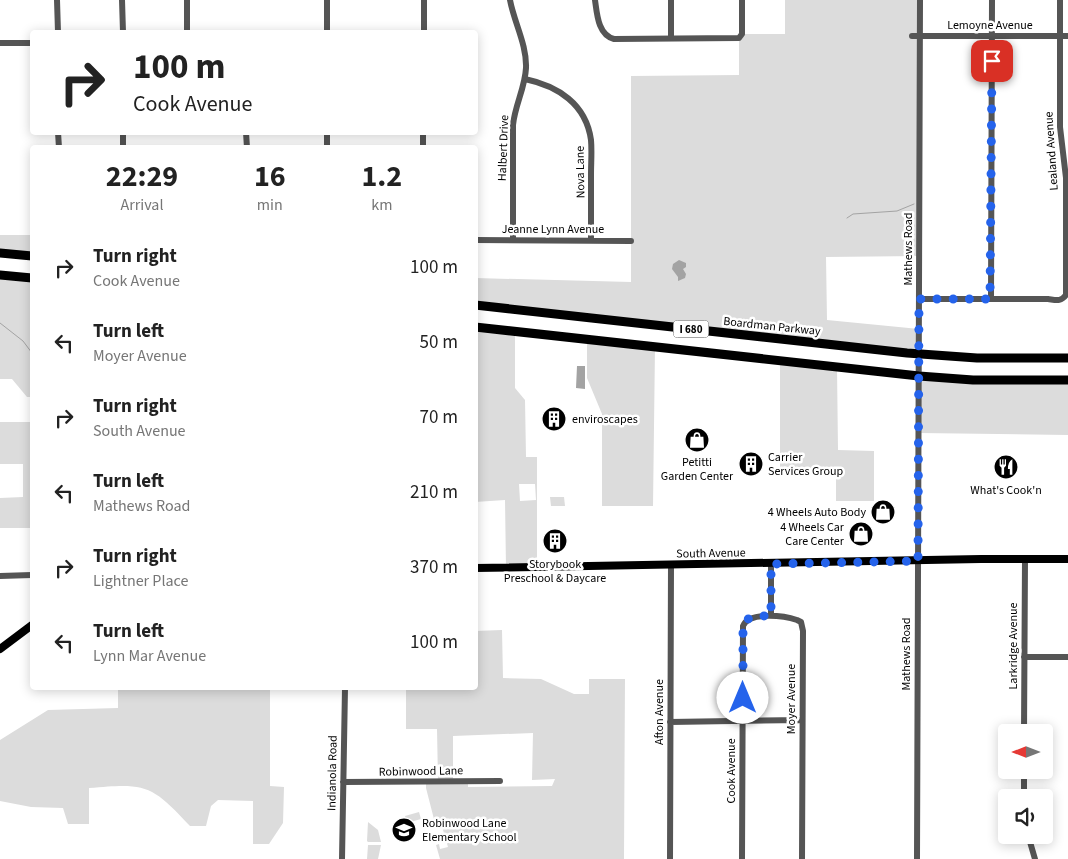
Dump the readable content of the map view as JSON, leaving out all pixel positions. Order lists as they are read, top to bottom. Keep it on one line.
{"streets":{"highway":["Boardman Parkway","I 680"],"main road":["South Avenue"],"street":["Lemoyne Avenue","Halbert Drive","Lealand Avenue","Nova Lane","Jeanne Lynn Avenue","Mathews Road","Larkridge Avenue","Moyer Avenue","Afton Avenue","Robinwood Lane","Cook Avenue","Indianola Road"]},"crossings":[["Lemoyne Avenue","Lealand Avenue"],["Lemoyne Avenue","Mathews Road"],["Halbert Drive","Nova Lane"],["Halbert Drive","Jeanne Lynn Avenue"],["Nova Lane","Jeanne Lynn Avenue"],["Mathews Road","South Avenue"],["South Avenue","Larkridge Avenue"],["South Avenue","Afton Avenue"],["Moyer Avenue","Cook Avenue"],["Robinwood Lane","Indianola Road"]],"places":{"building":["enviroscapes","Carrier Services Group","Storybook Preschool & Daycare"],"shop":["Petitti Garden Center","4 Wheels Auto Body","4 Wheels Car Care Center"],"restaurant":["What's Cook'n"],"school or university":["Robinwood Lane Elementary School"]},"north":"left","page":{"turn":["100 m","Cook Avenue"],"eta":["22:29","Arrival","16","min","1.2","km"],"list":[{"name":"Turn right","note":"Cook Avenue","value":"100 m"},{"name":"Turn left","note":"Moyer Avenue","value":"50 m"},{"name":"Turn right","note":"South Avenue","value":"70 m"},{"name":"Turn left","note":"Mathews Road","value":"210 m"},{"name":"Turn right","note":"Lightner Place","value":"370 m"},{"name":"Turn left","note":"Lynn Mar Avenue","value":"100 m"}]}}
